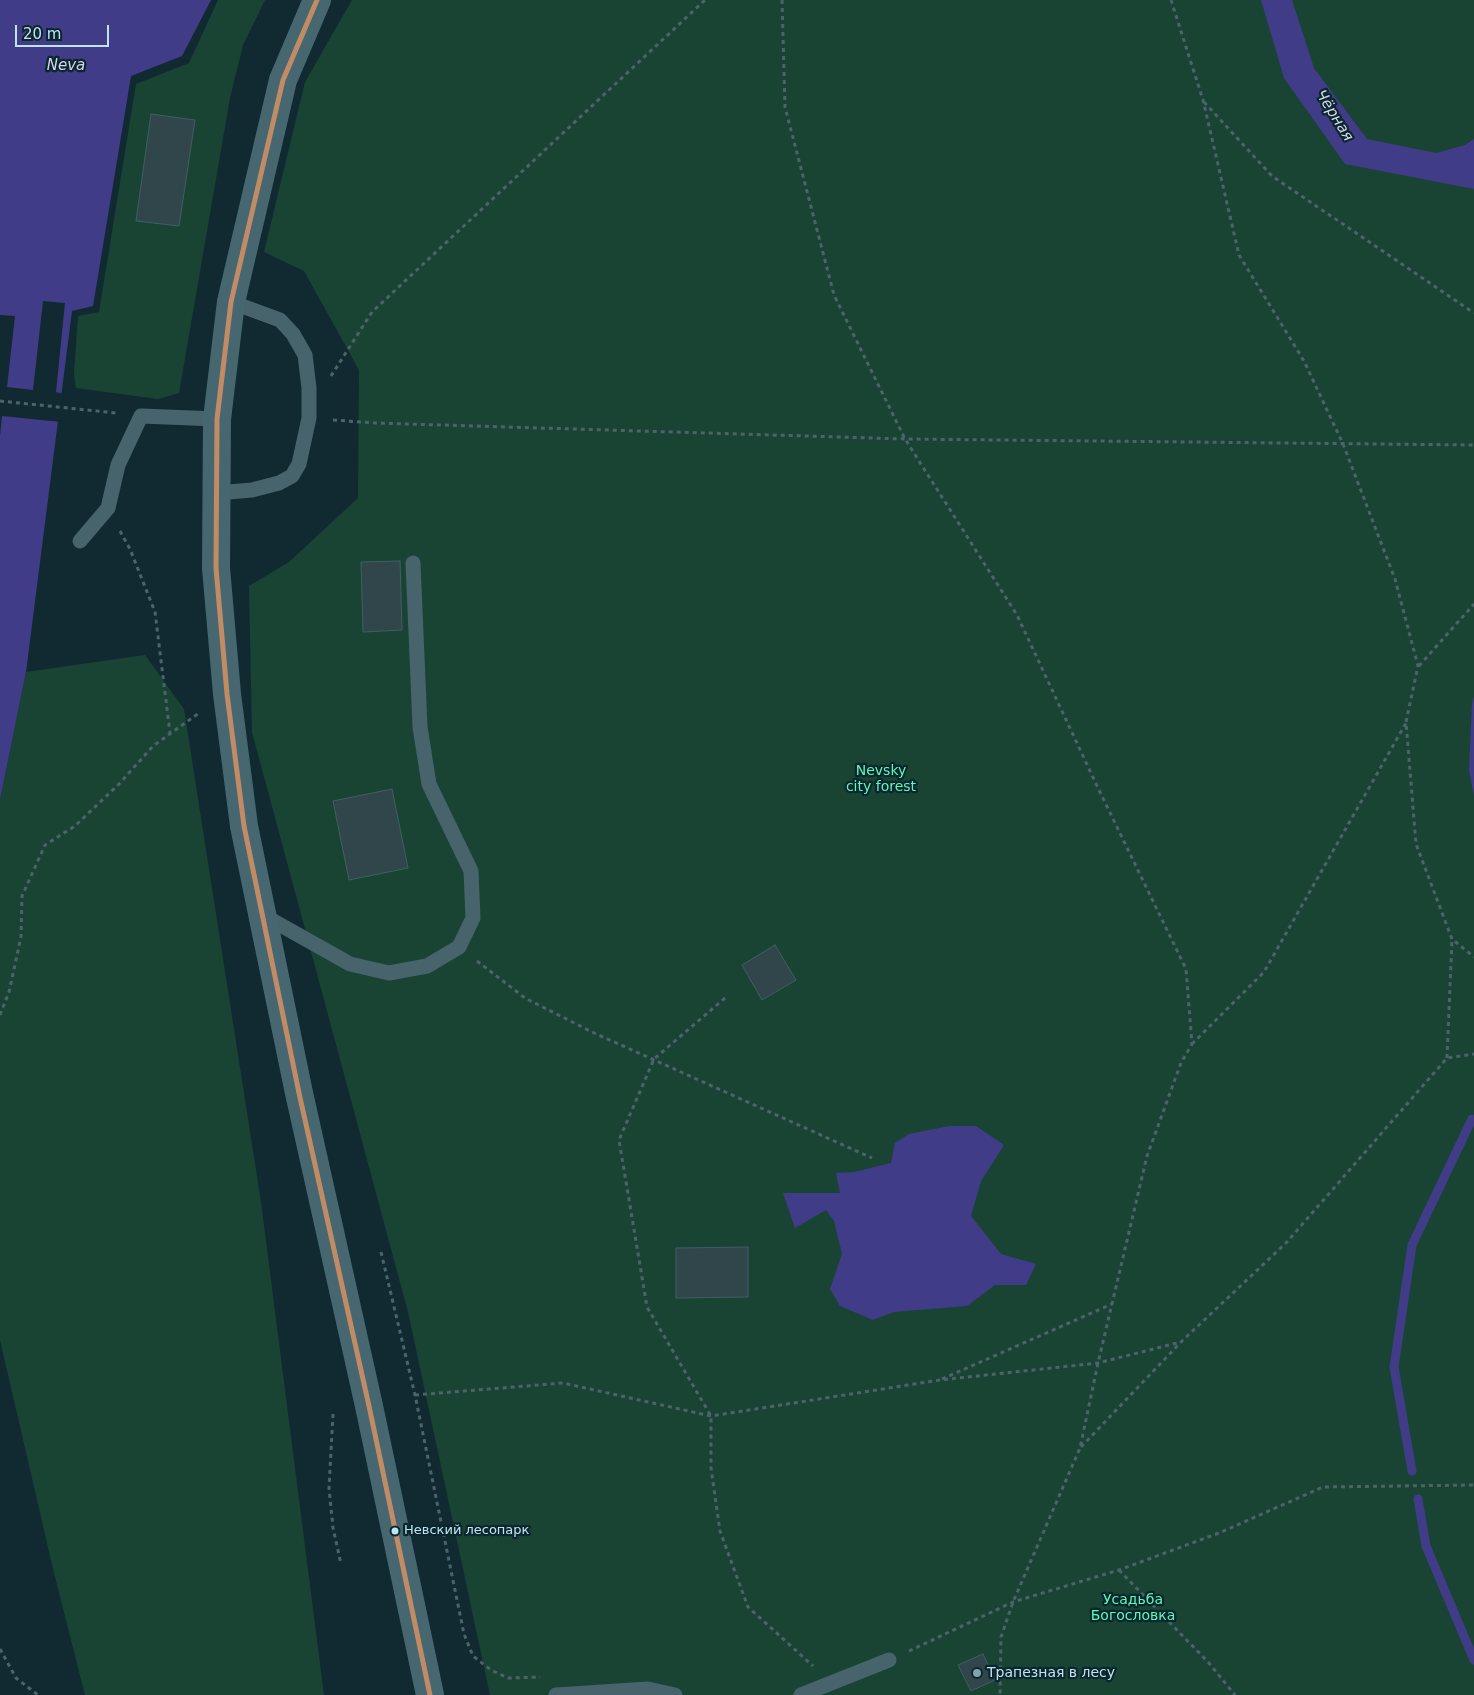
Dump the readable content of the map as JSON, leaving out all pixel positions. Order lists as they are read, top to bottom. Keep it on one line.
{"water":["Neva","Чёрная"],"parks":["Nevsky city forest","Усадьба Богословка"],"places":["Невский лесопарк","Трапезная в лесу"],"scale_bar":"20 m"}
